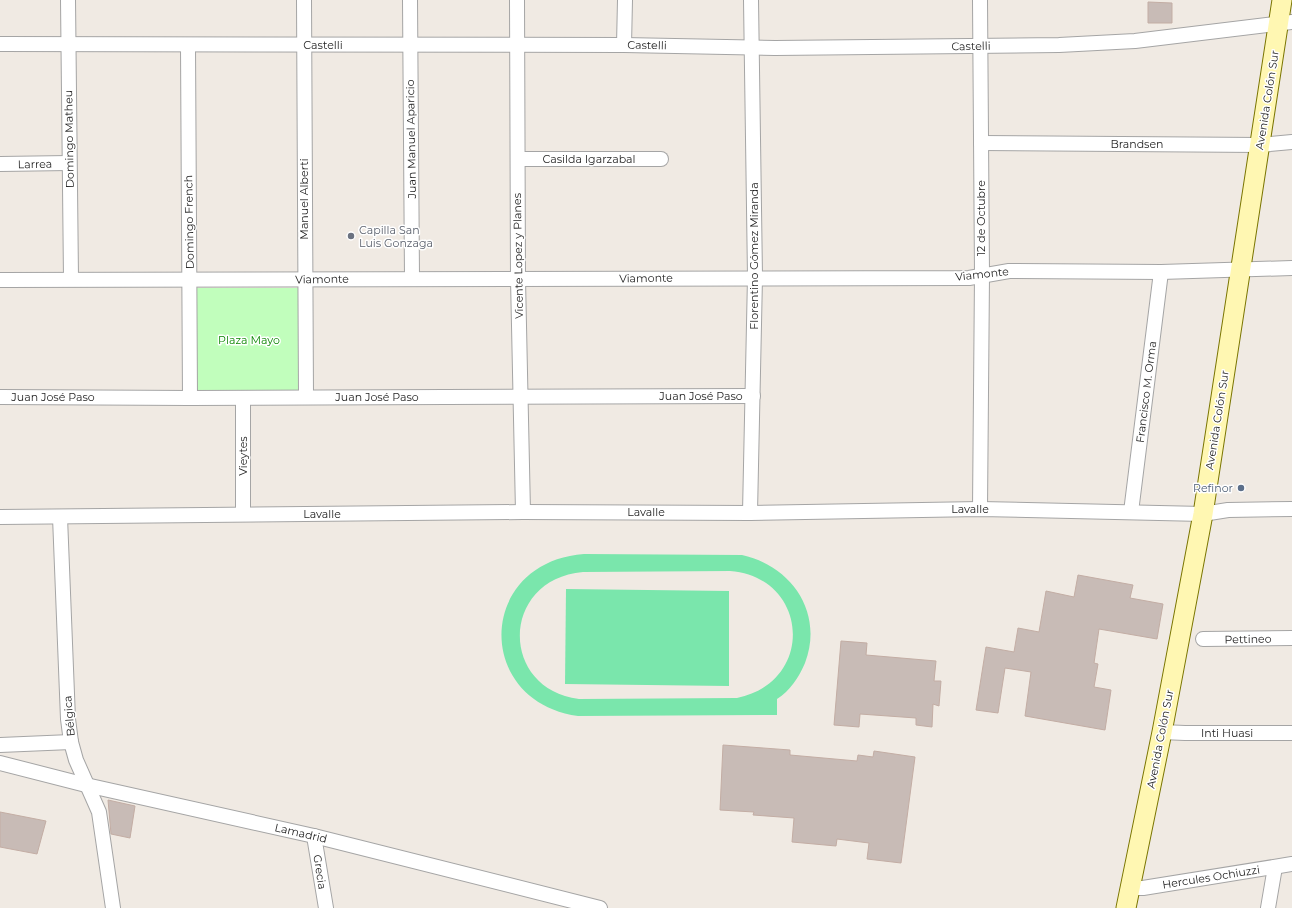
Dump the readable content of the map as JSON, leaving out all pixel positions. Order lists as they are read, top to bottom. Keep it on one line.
{"streets":{"main road":["Avenida Colón Sur"],"street":["Castelli","Domingo Matheu","Juan Manuel Aparicio","Brandsen","Casilda Igarzabal","Larrea","Manuel Alberti","12 de Octubre","Domingo French","Vicente Lopez y Planes","Florentino Gómez Miranda","Viamonte","Francisco M. Orma","Juan José Paso","Vieytes","Lavalle","Pettineo","Bélgica","Inti Huasi","Lamadrid","Grecia","Hercules Ochiuzzi"]},"crossings":[["Castelli","Avenida Colón Sur"],["Castelli","Domingo Matheu"],["Castelli","Juan Manuel Aparicio"],["Castelli","Manuel Alberti"],["Castelli","12 de Octubre"],["Castelli","Domingo French"],["Castelli","Vicente Lopez y Planes"],["Castelli","Florentino Gómez Miranda"],["Avenida Colón Sur","Brandsen"],["Avenida Colón Sur","Viamonte"],["Avenida Colón Sur","Lavalle"],["Avenida Colón Sur","Inti Huasi"],["Avenida Colón Sur","Hercules Ochiuzzi"],["Domingo Matheu","Larrea"],["Domingo Matheu","Viamonte"],["Juan Manuel Aparicio","Viamonte"],["Brandsen","12 de Octubre"],["Casilda Igarzabal","Vicente Lopez y Planes"],["Manuel Alberti","Viamonte"],["Manuel Alberti","Juan José Paso"],["12 de Octubre","Viamonte"],["12 de Octubre","Lavalle"],["Domingo French","Viamonte"],["Domingo French","Juan José Paso"],["Vicente Lopez y Planes","Viamonte"],["Vicente Lopez y Planes","Juan José Paso"],["Vicente Lopez y Planes","Lavalle"],["Florentino Gómez Miranda","Viamonte"],["Florentino Gómez Miranda","Juan José Paso"],["Florentino Gómez Miranda","Lavalle"],["Viamonte","Francisco M. Orma"],["Francisco M. Orma","Lavalle"],["Juan José Paso","Vieytes"],["Vieytes","Lavalle"],["Lavalle","Bélgica"],["Bélgica","Lamadrid"],["Lamadrid","Grecia"]],"parks":["Plaza Mayo"],"places":["Capilla San Luis Gonzaga","Refinor"]}
